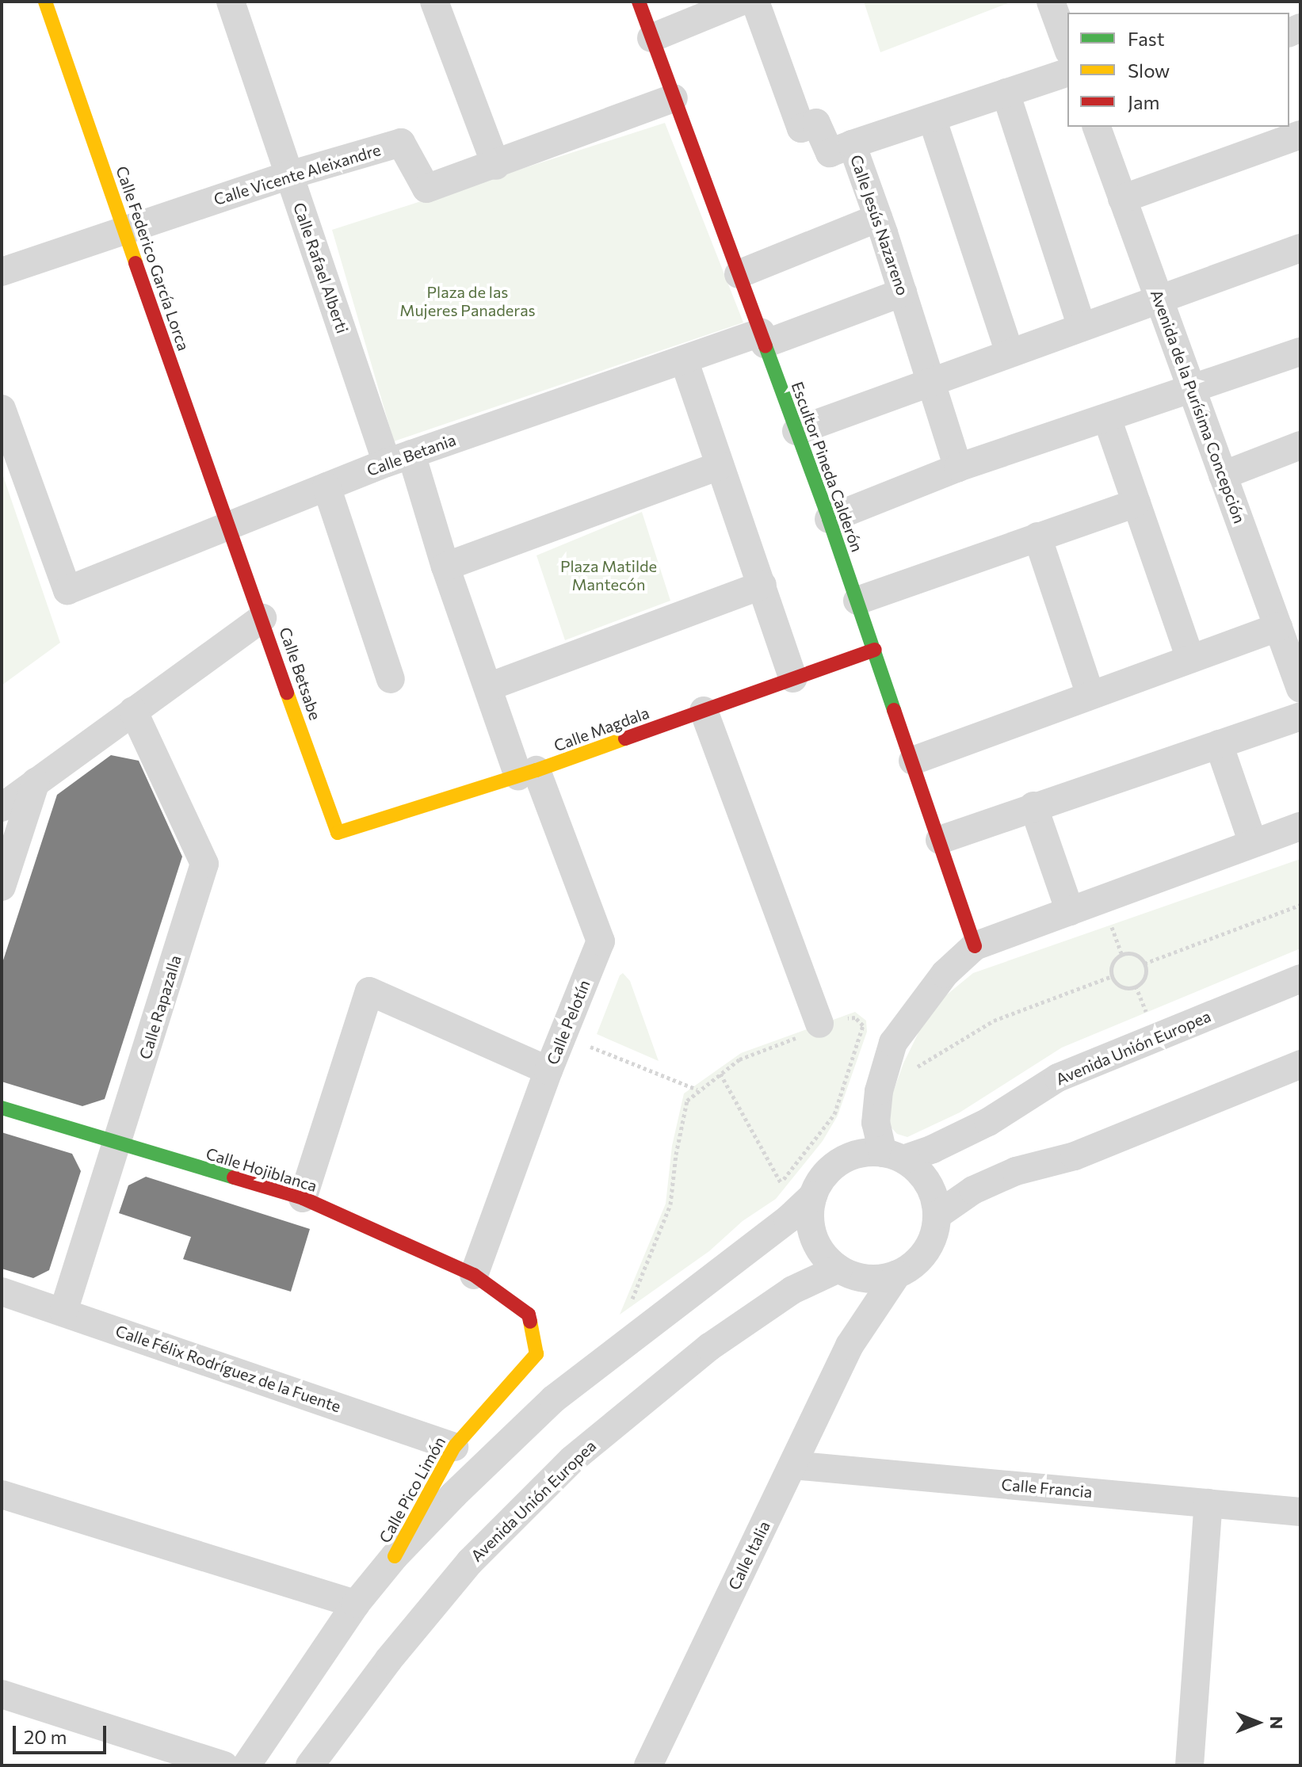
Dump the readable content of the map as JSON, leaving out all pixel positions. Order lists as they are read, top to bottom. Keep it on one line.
{"streets":{"street":["Calle Vicente Aleixandre","Calle Jesús Nazareno","Calle Federico García Lorca","Calle Rafael Alberti","Avenida de la Purísima Concepción","Calle Betania","Escultor Pineda Calderón","Calle Betsabe","Calle Magdala","Calle Rapazalla","Calle Pelotín","Avenida Unión Europea","Calle Hojiblanca","Calle Félix Rodríguez de la Fuente","Calle Francia","Calle Pico Limón","Calle Italia"]},"crossings":[["Calle Vicente Aleixandre","Calle Federico García Lorca"],["Calle Vicente Aleixandre","Calle Rafael Alberti"],["Calle Vicente Aleixandre","Escultor Pineda Calderón"],["Calle Jesús Nazareno","Calle Betania"],["Calle Federico García Lorca","Calle Betania"],["Calle Federico García Lorca","Calle Betsabe"],["Calle Rafael Alberti","Calle Betania"],["Calle Rafael Alberti","Calle Pelotín"],["Calle Betania","Escultor Pineda Calderón"],["Calle Betania","Calle Betsabe"],["Escultor Pineda Calderón","Calle Magdala"],["Calle Betsabe","Calle Magdala"],["Calle Magdala","Calle Pelotín"],["Calle Rapazalla","Calle Hojiblanca"],["Calle Rapazalla","Calle Félix Rodríguez de la Fuente"],["Calle Pelotín","Calle Hojiblanca"],["Avenida Unión Europea","Calle Italia"],["Calle Hojiblanca","Calle Pico Limón"],["Calle Félix Rodríguez de la Fuente","Calle Pico Limón"],["Calle Francia","Calle Italia"]],"parks":["Plaza de las Mujeres Panaderas","Plaza Matilde Mantecón"],"legend":["Fast","Slow","Jam"],"scale_bar":"20 m","north":"right"}
